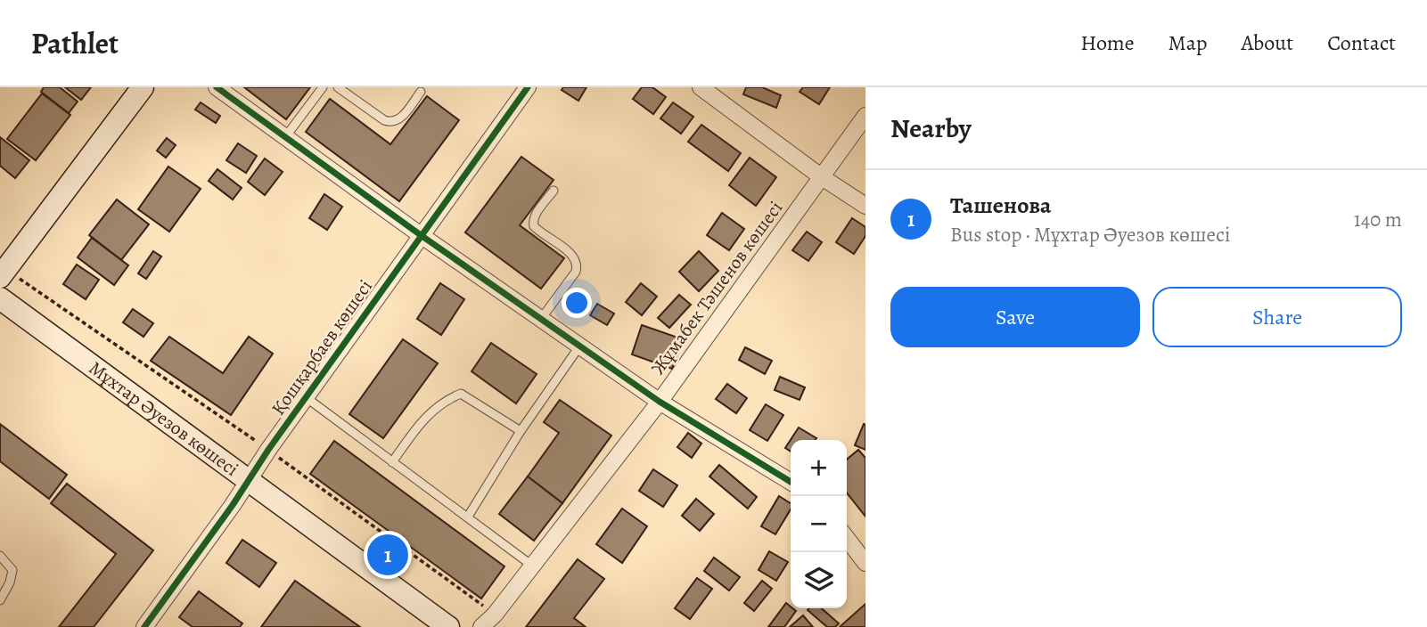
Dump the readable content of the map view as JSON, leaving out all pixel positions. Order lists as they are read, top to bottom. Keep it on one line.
{"streets":{"street":["Жұмабек Тәшенов көшесі","Қошқарбаев көшесі","Мұхтар Әуезов көшесі"]},"crossings":[["Қошқарбаев көшесі","Мұхтар Әуезов көшесі"]],"page":{"header":"Pathlet","nav":["Home","Map","About","Contact"],"heading":"Nearby","list":[{"mark":"1","name":"Ташенова","note":"Bus stop · Мұхтар Әуезов көшесі","value":"140 m"}],"buttons":["Save","Share"],"map_buttons":["+","−"],"pins":"1"}}
